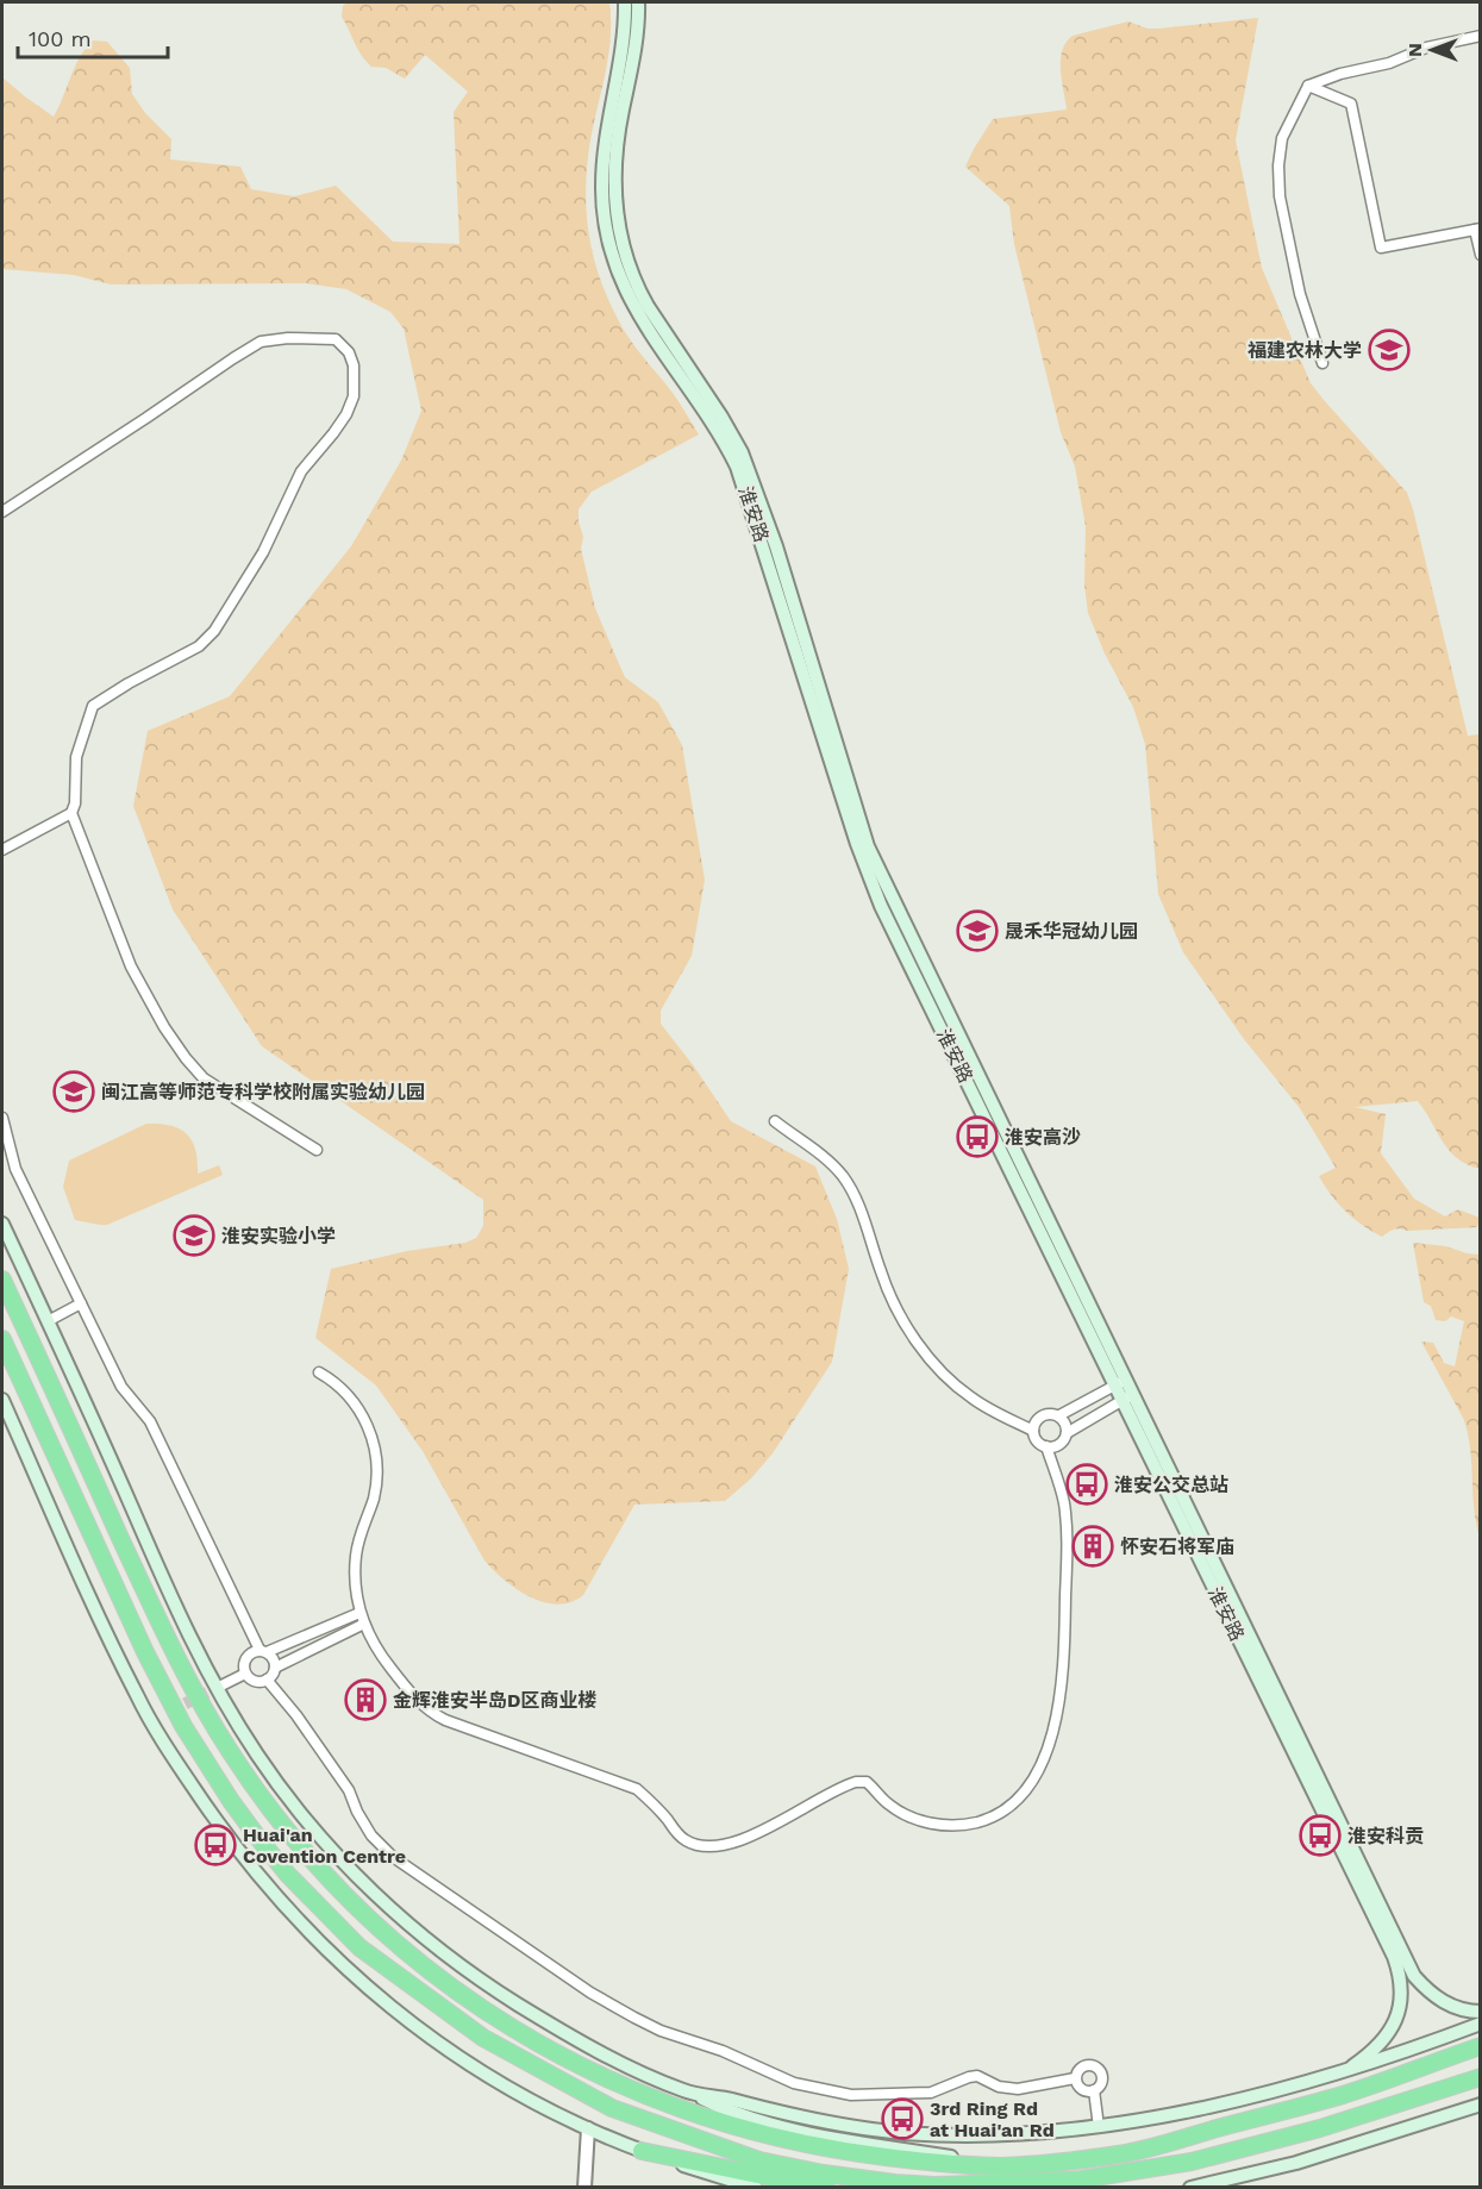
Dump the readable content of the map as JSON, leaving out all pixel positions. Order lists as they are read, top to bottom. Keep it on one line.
{"streets":{"main road":["淮安路"]},"places":{"school or university":["福建农林大学","晟禾华冠幼儿园","闽江高等师范专科学校附属实验幼儿园","淮安实验小学"],"bus stop":["淮安高沙","淮安公交总站","淮安科贡","Huai'an Covention Centre","3rd Ring Rd at Huai'an Rd"],"building":["怀安石将军庙","金辉淮安半岛D区商业楼"]},"scale_bar":"100 m","north":"left"}
